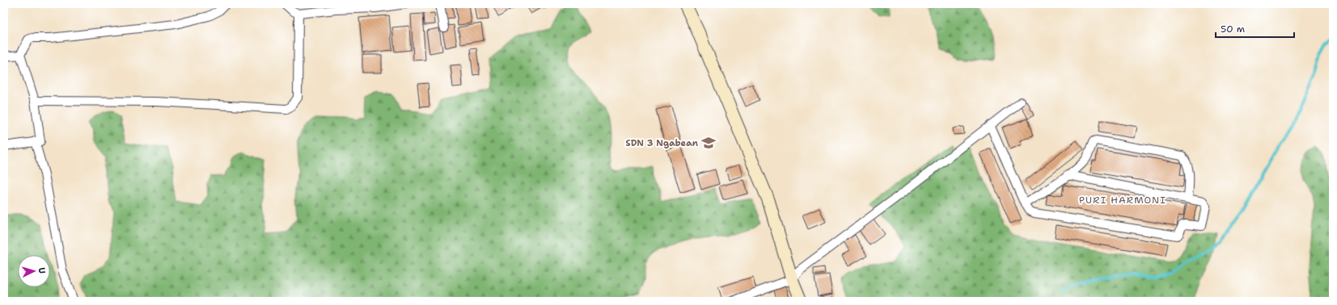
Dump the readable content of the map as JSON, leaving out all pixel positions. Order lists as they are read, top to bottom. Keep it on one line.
{"districts":["PURI HARMONI"],"places":{"school or university":["SDN 3 Ngabean"]},"scale_bar":"50 m","north":"right"}
